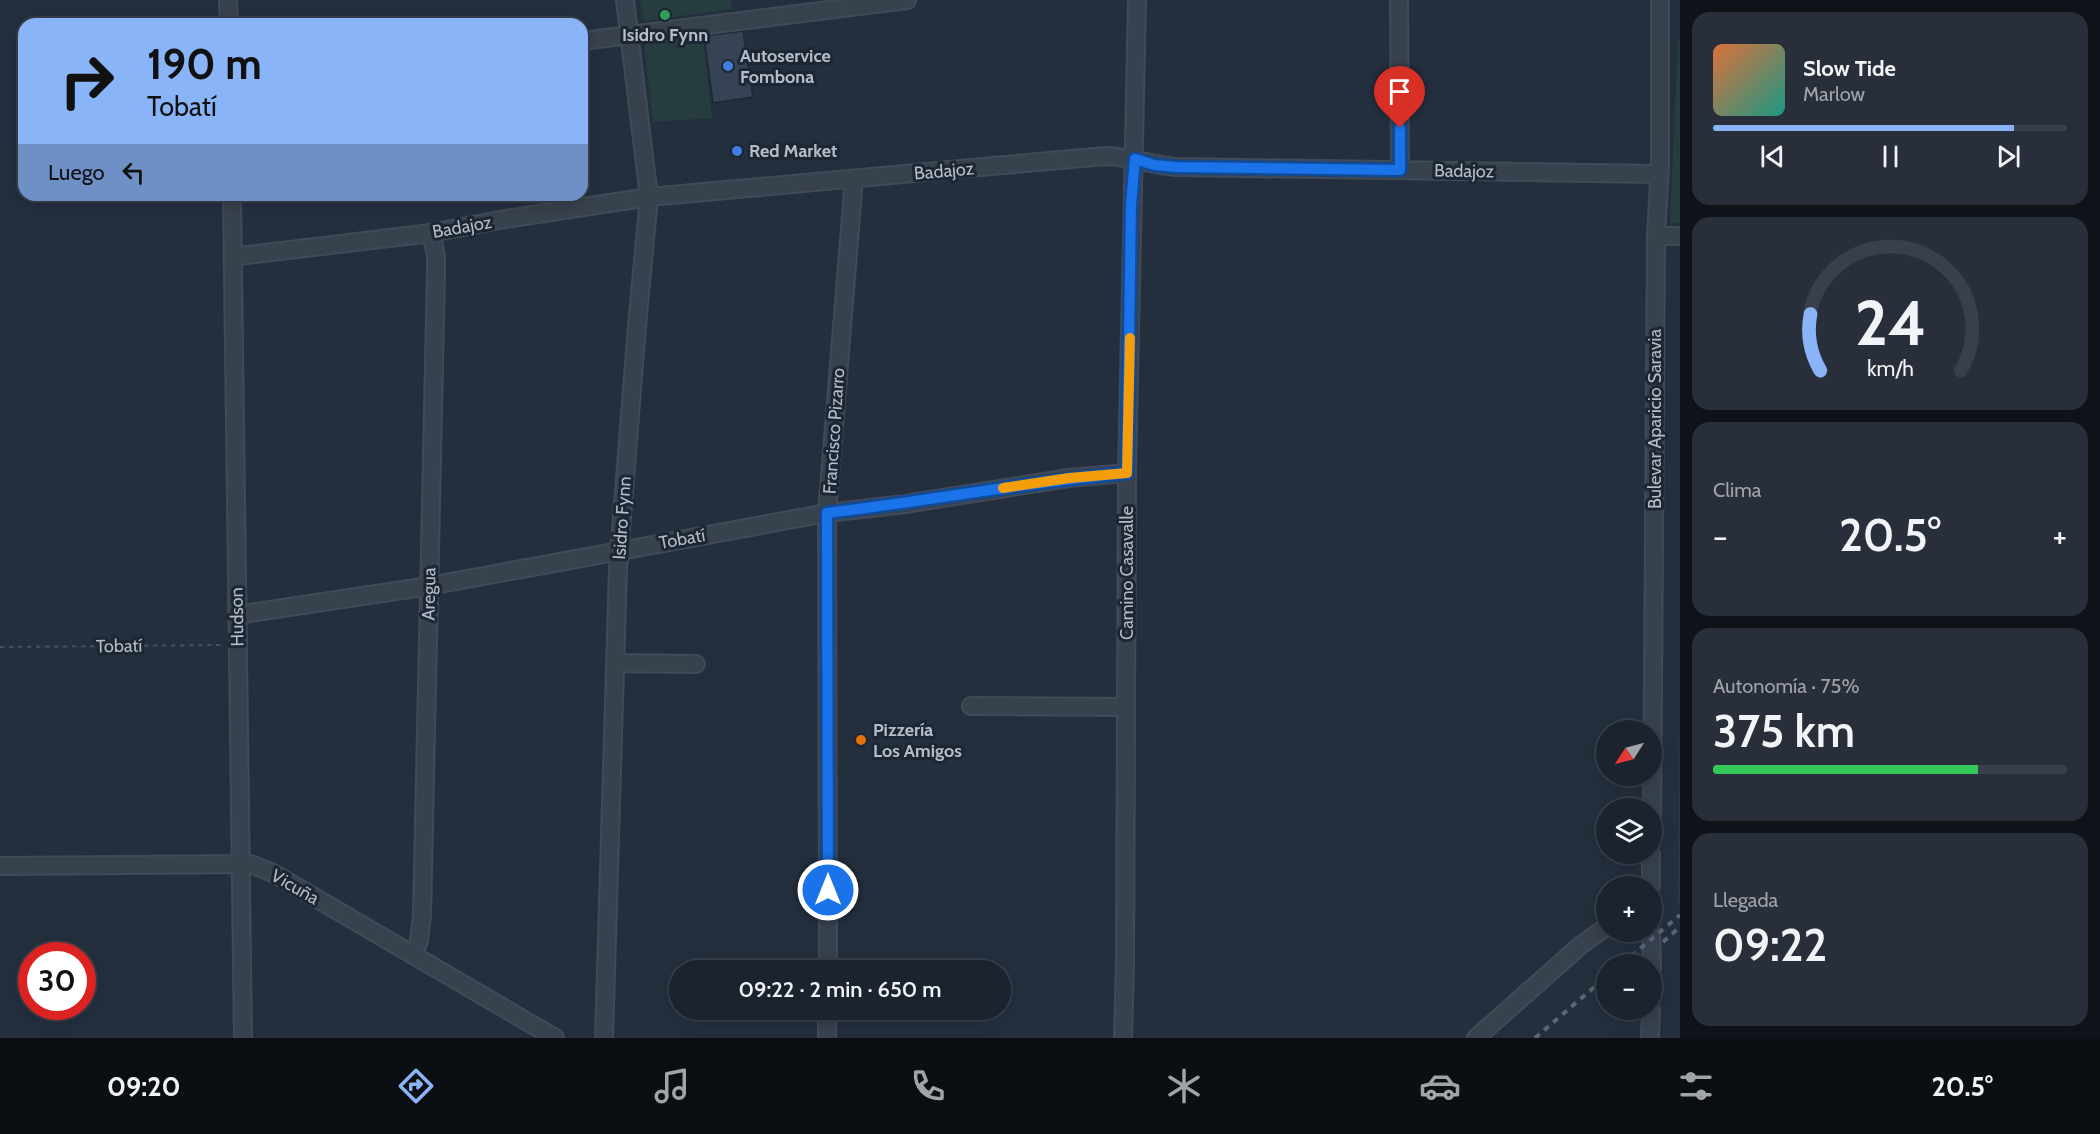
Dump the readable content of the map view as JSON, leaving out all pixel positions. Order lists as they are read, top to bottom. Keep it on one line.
{"streets":{"street":["Badajoz","Bulevar Aparicio Saravia","Francisco Pizarro","Isidro Fynn","Tobatí","Camino Casavalle","Aregua","Hudson","Vicuña"]},"crossings":[["Badajoz","Bulevar Aparicio Saravia"],["Badajoz","Francisco Pizarro"],["Badajoz","Isidro Fynn"],["Badajoz","Camino Casavalle"],["Badajoz","Aregua"],["Badajoz","Hudson"],["Francisco Pizarro","Tobatí"],["Isidro Fynn","Tobatí"],["Tobatí","Camino Casavalle"],["Tobatí","Aregua"],["Tobatí","Hudson"],["Aregua","Vicuña"],["Hudson","Vicuña"]],"places":["Isidro Fynn","Autoservice Fombona","Red Market","Pizzería Los Amigos"],"north":"bottom left","page":{"turn":["190 m","Tobatí"],"song":["Slow Tide","Marlow"],"then":"Luego","tile":["Clima",["Autonomía · 75%","375 km"],["Llegada","09:22"]],"heat":["−","20.5°","+"],"map_buttons":["+","−"],"limit":"30","trip":"09:22 · 2 min · 650 m","tabs":["09:20","20.5°"],"gauge":["24","km/h"]}}
